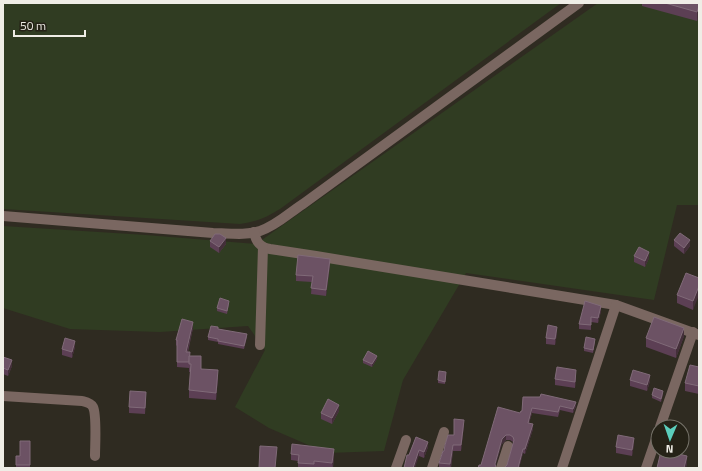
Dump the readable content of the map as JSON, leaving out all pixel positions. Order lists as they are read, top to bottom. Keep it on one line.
{"scale_bar":"50 m","north":"bottom"}
